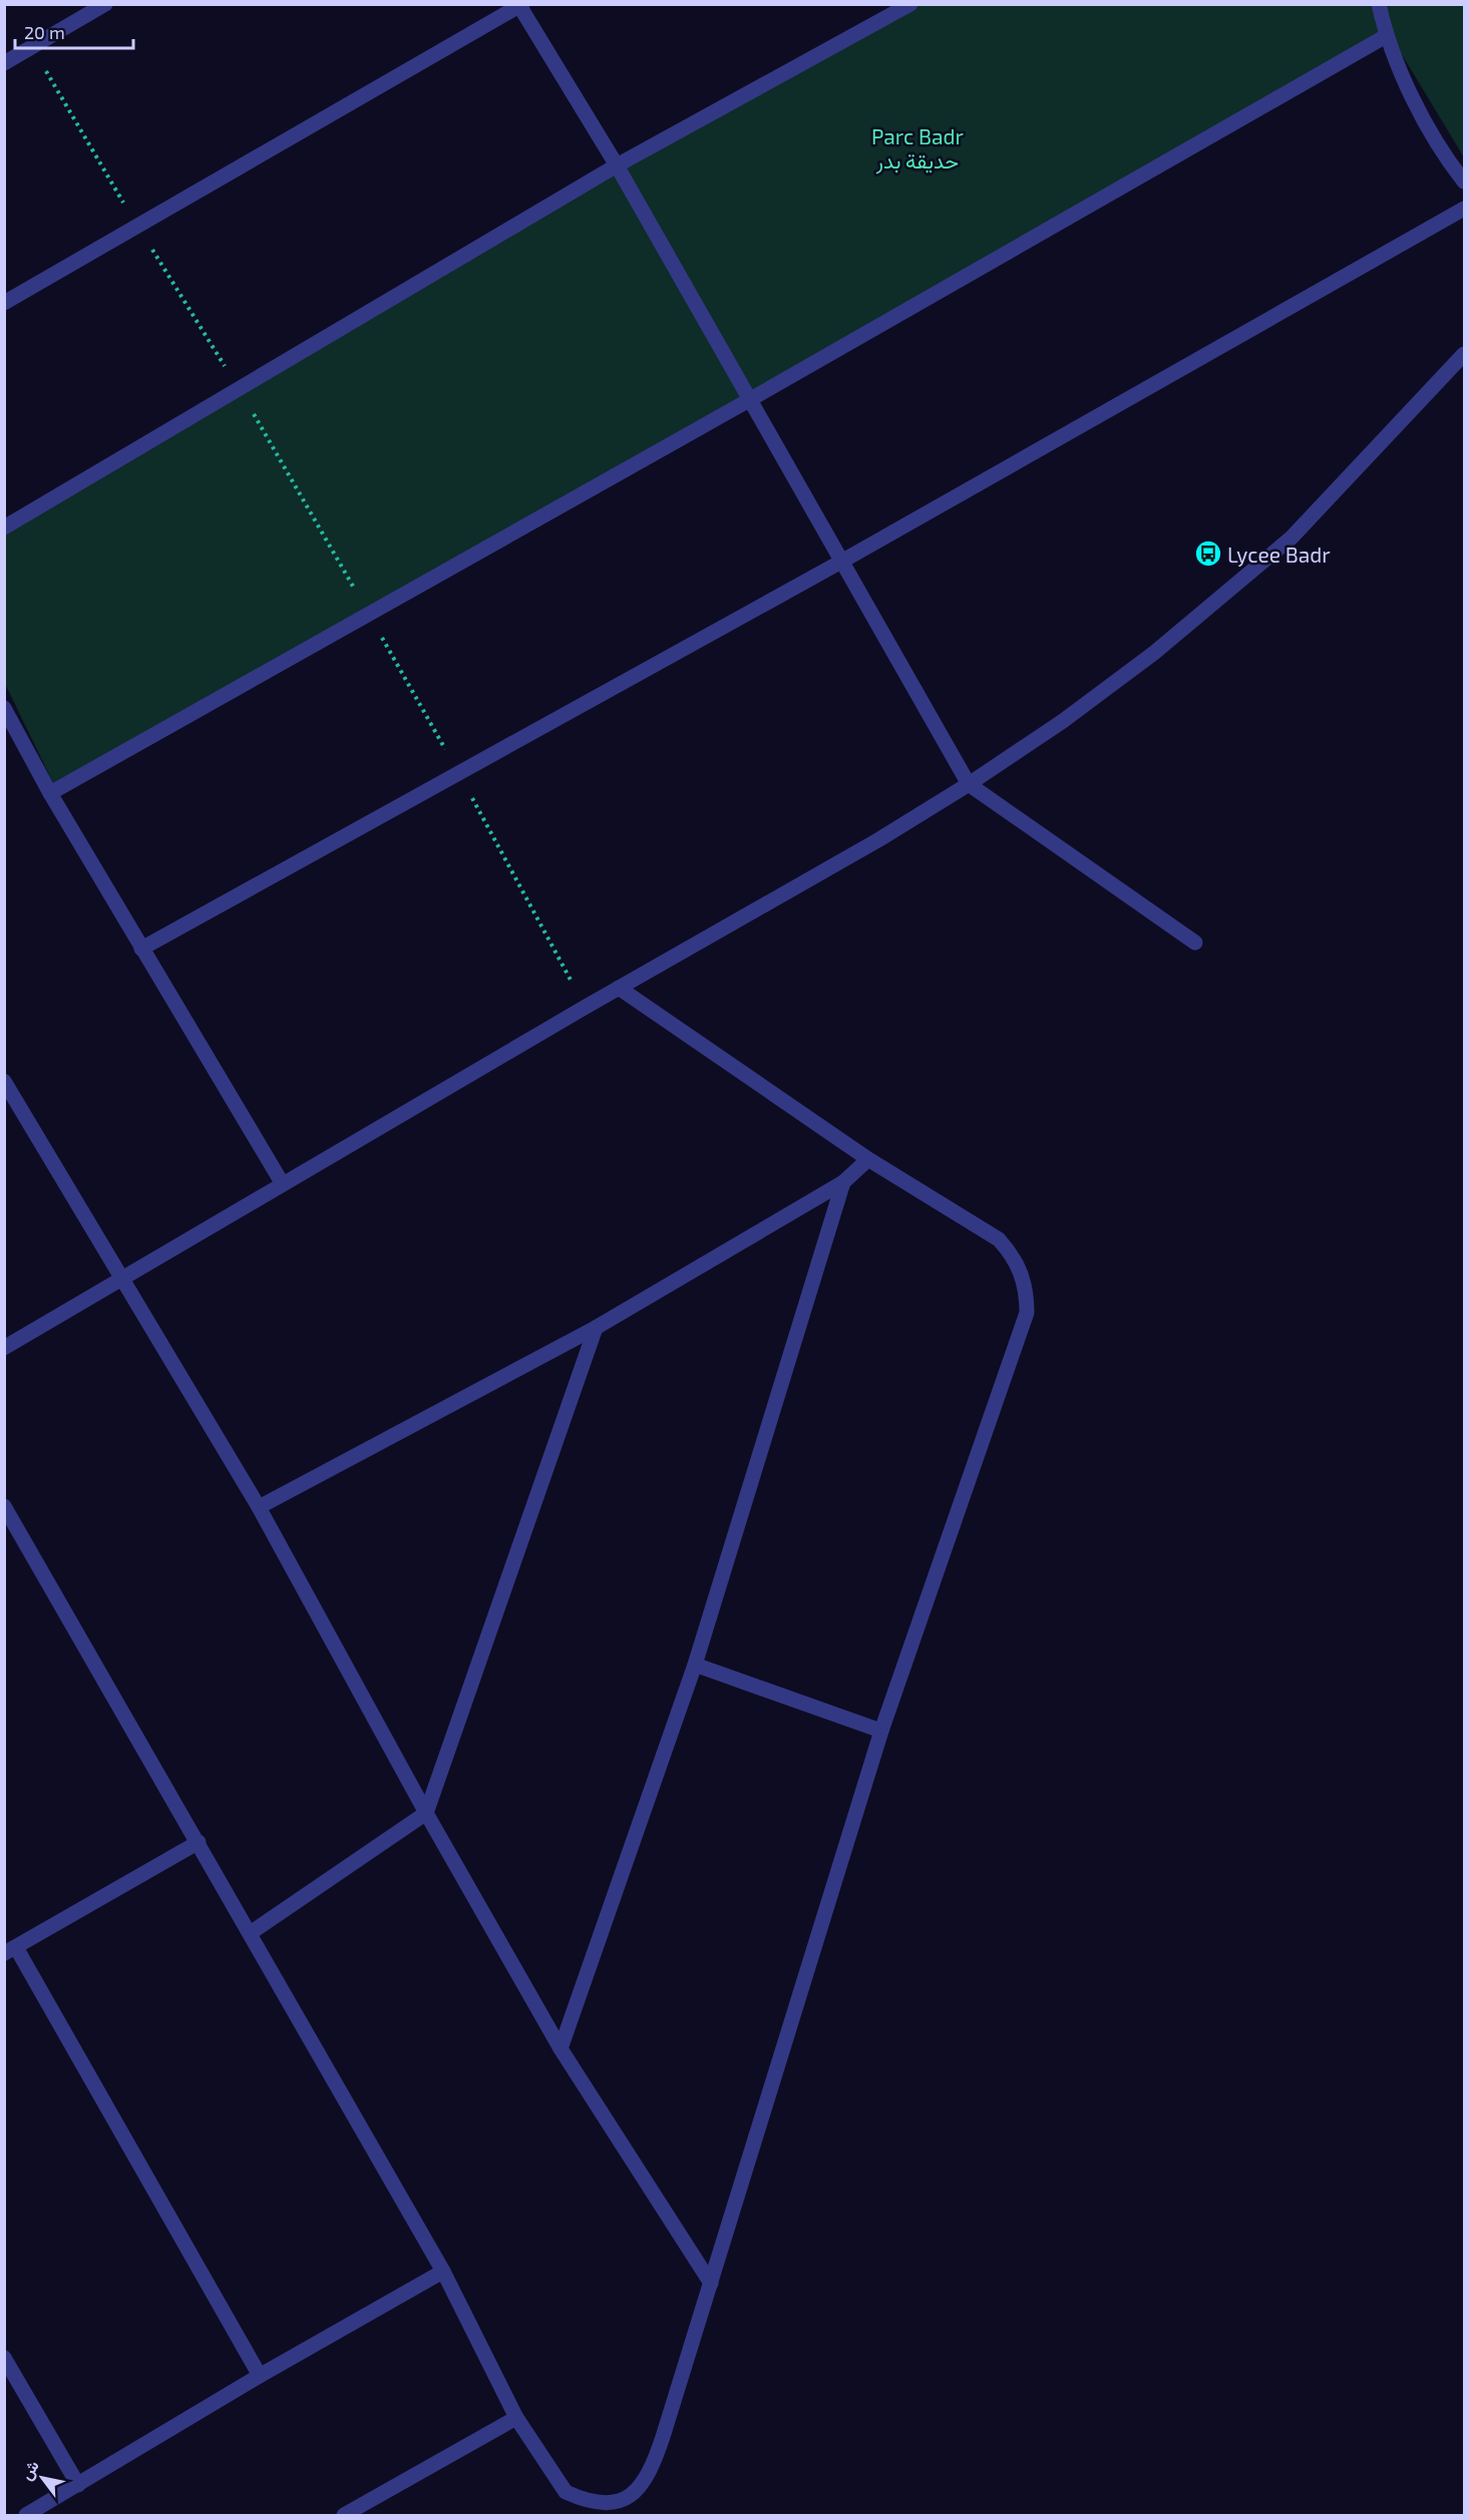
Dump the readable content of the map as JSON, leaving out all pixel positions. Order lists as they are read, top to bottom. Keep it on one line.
{"parks":["Parc Badr حديقة بدر"],"places":{"bus stop":["Lycee Badr"]},"scale_bar":"20 m","north":"top left"}
